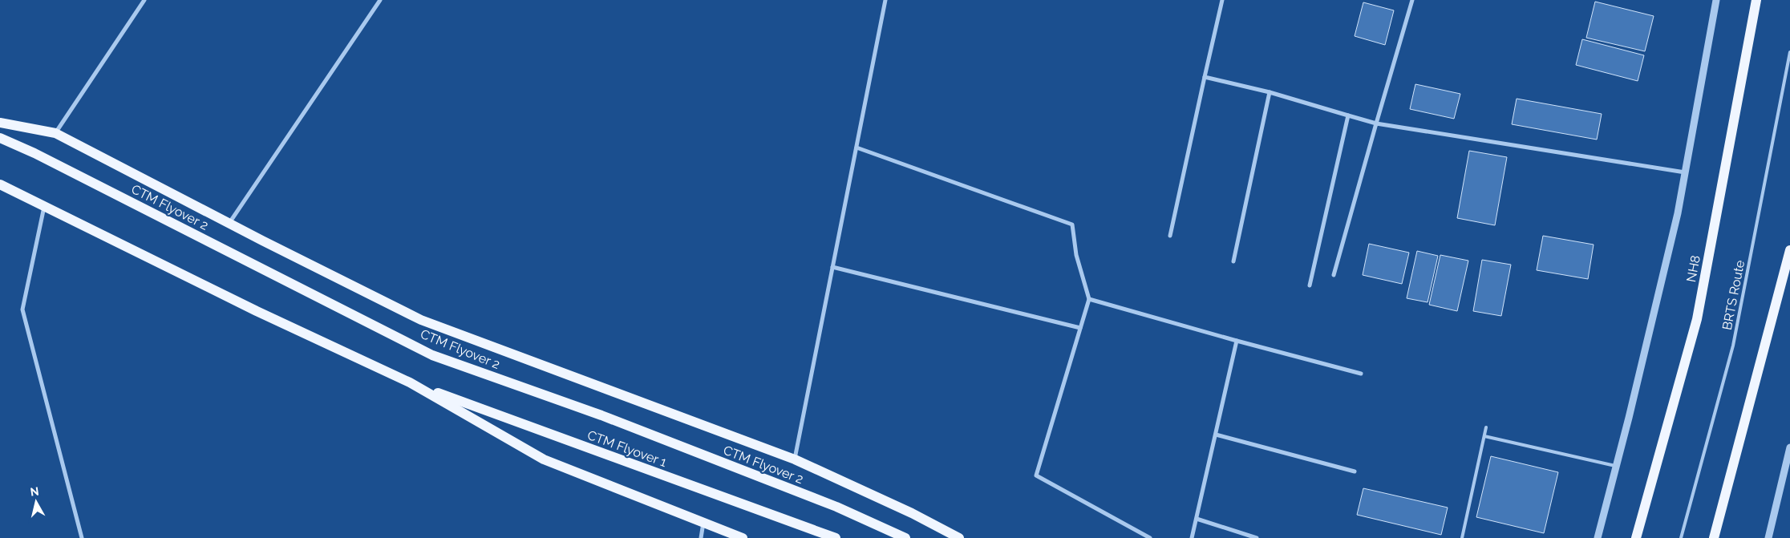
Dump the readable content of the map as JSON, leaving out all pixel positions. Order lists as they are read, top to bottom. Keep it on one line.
{"streets":{"main road":["CTM Flyover 2","NH8","CTM Flyover 1"],"lane":["BRTS Route"]},"north":"top"}
